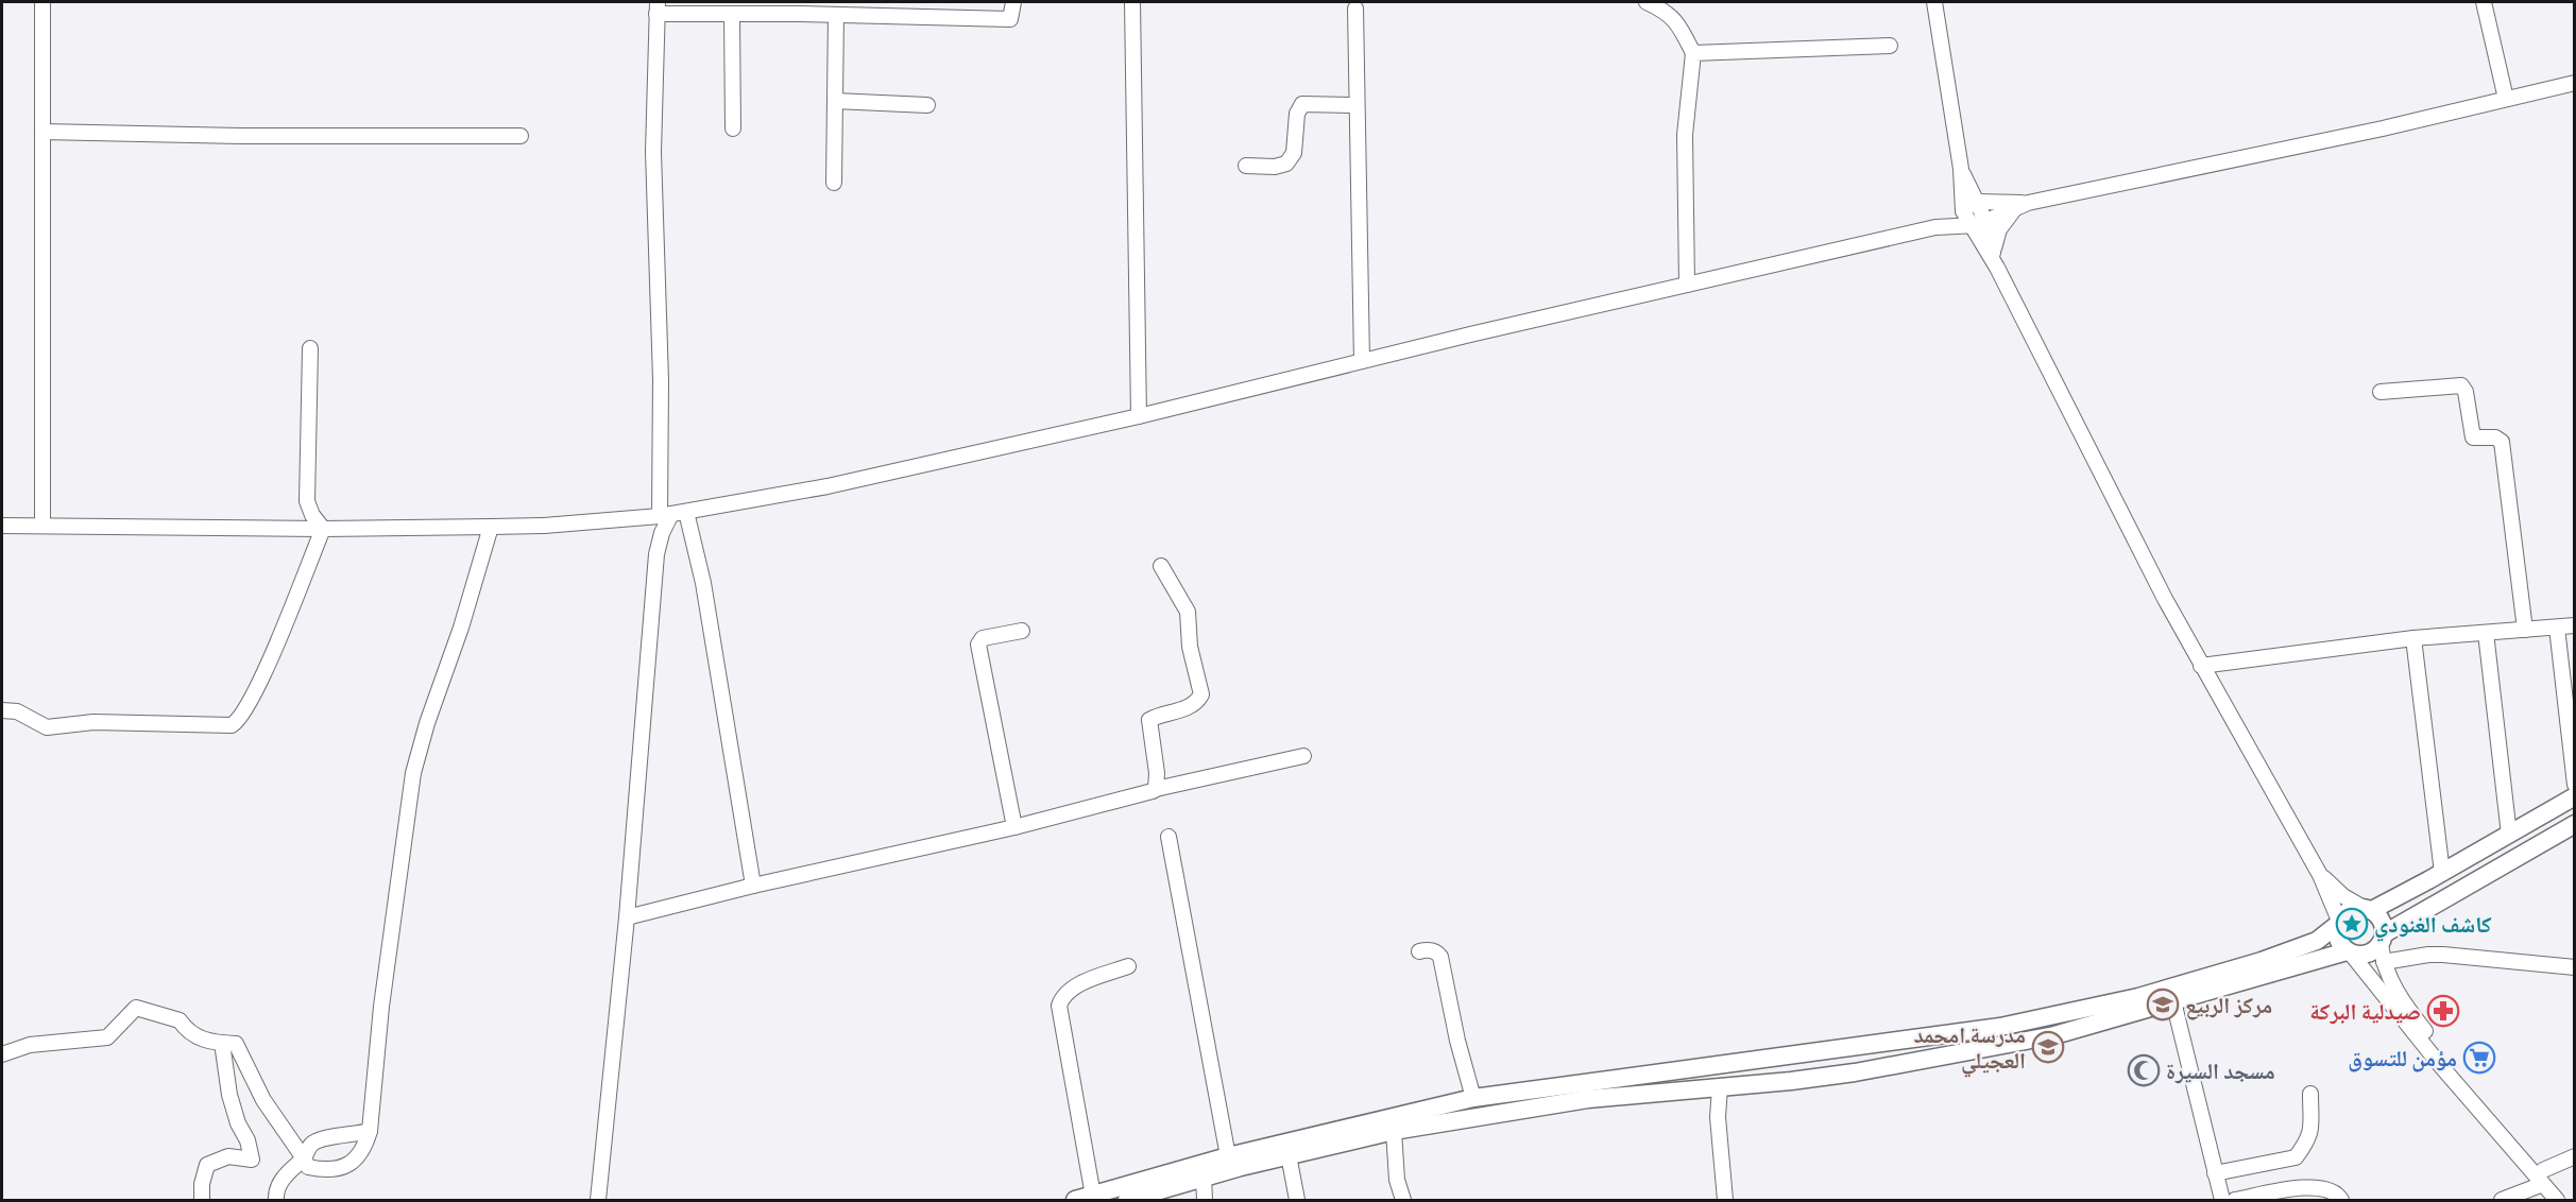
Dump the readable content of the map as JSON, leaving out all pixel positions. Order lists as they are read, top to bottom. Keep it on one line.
{"places":{"place":["كاشف الغنودي"],"school or university":["مركز الربيع","مدرسة امحمد العجيلي"],"pharmacy":["صيدلية البركة"],"supermarket":["مؤمن للتسوق"],"mosque":["مسجد السيرة"]}}
